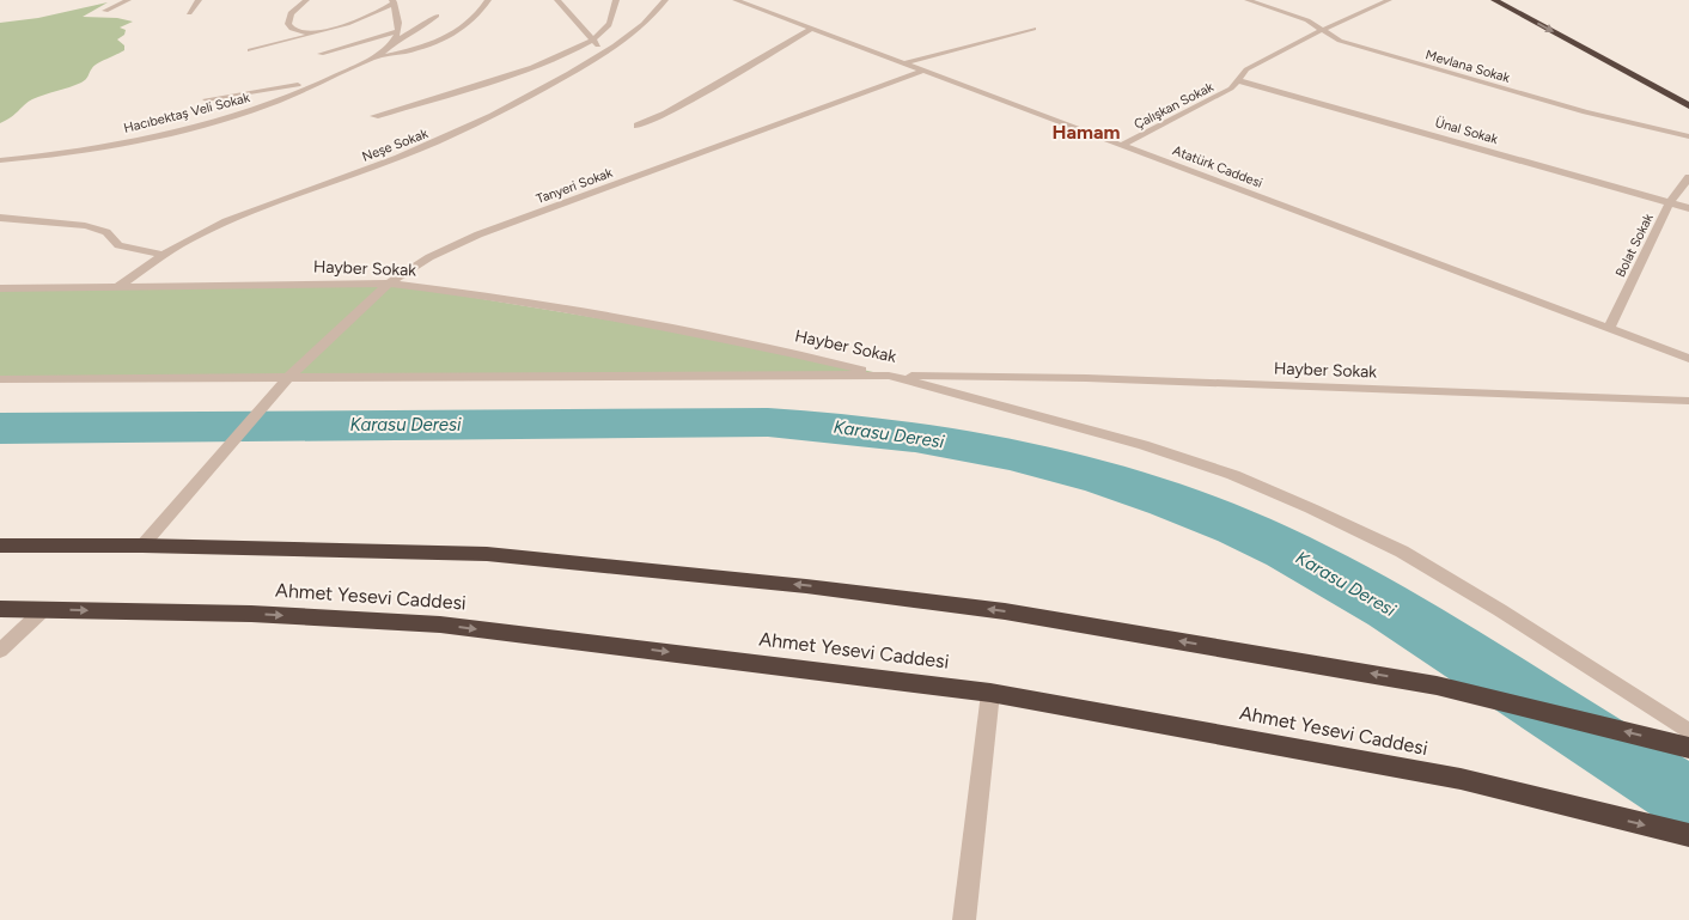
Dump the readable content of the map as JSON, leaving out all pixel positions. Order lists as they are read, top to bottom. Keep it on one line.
{"streets":{"highway":["Ahmet Yesevi Caddesi"],"street":["Mevlana Sokak","Çalışkan Sokak","Hacıbektaş Veli Sokak","Ünal Sokak","Neşe Sokak","Atatürk Caddesi","Tanyeri Sokak","Bolat Sokak","Hayber Sokak"]},"crossings":[["Mevlana Sokak","Çalışkan Sokak"],["Çalışkan Sokak","Ünal Sokak"],["Çalışkan Sokak","Atatürk Caddesi"],["Ünal Sokak","Bolat Sokak"],["Neşe Sokak","Hayber Sokak"],["Atatürk Caddesi","Tanyeri Sokak"],["Atatürk Caddesi","Bolat Sokak"],["Tanyeri Sokak","Hayber Sokak"]],"districts":["Hamam"],"water":["Karasu Deresi"]}
